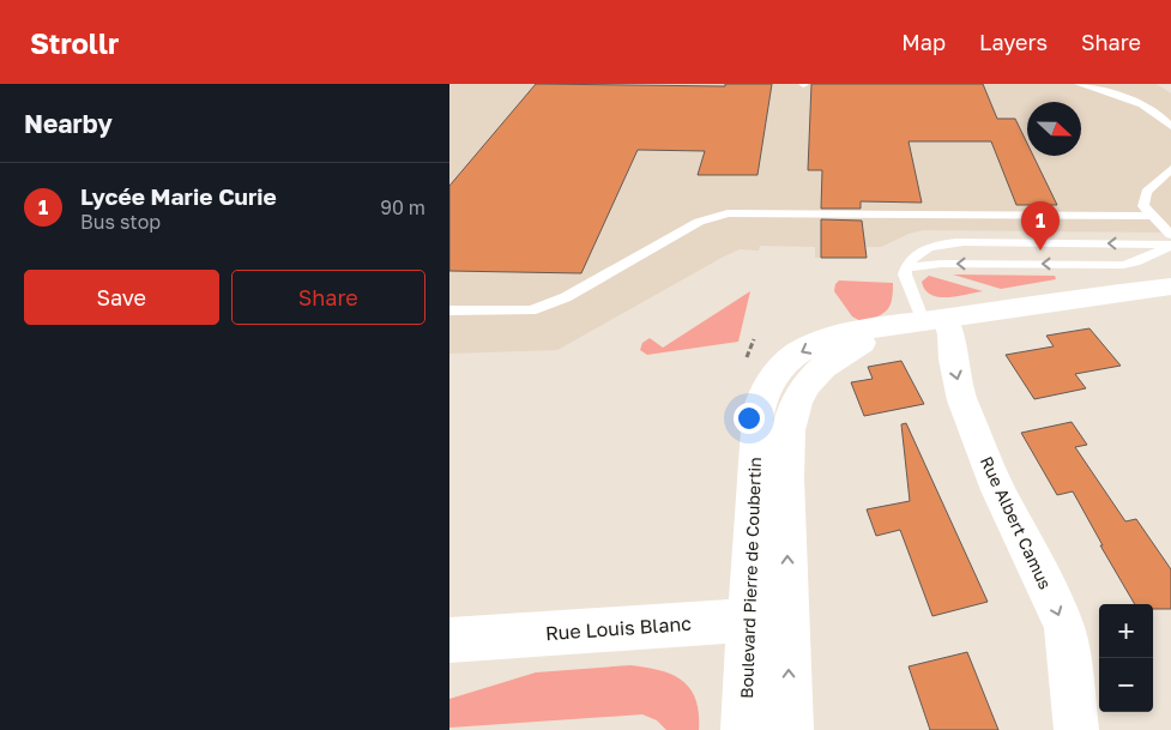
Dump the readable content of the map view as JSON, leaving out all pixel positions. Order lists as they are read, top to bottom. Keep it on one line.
{"streets":{"street":["Rue Albert Camus","Boulevard Pierre de Coubertin","Rue Louis Blanc"]},"crossings":[["Rue Albert Camus","Boulevard Pierre de Coubertin"],["Boulevard Pierre de Coubertin","Rue Louis Blanc"]],"one_way":["Rue Albert Camus"],"north":"right","page":{"header":"Strollr","nav":["Map","Layers","Share"],"heading":"Nearby","list":[{"mark":"1","name":"Lycée Marie Curie","note":"Bus stop","value":"90 m"}],"pins":"1","buttons":["Save","Share"],"map_buttons":["+","−"]}}
